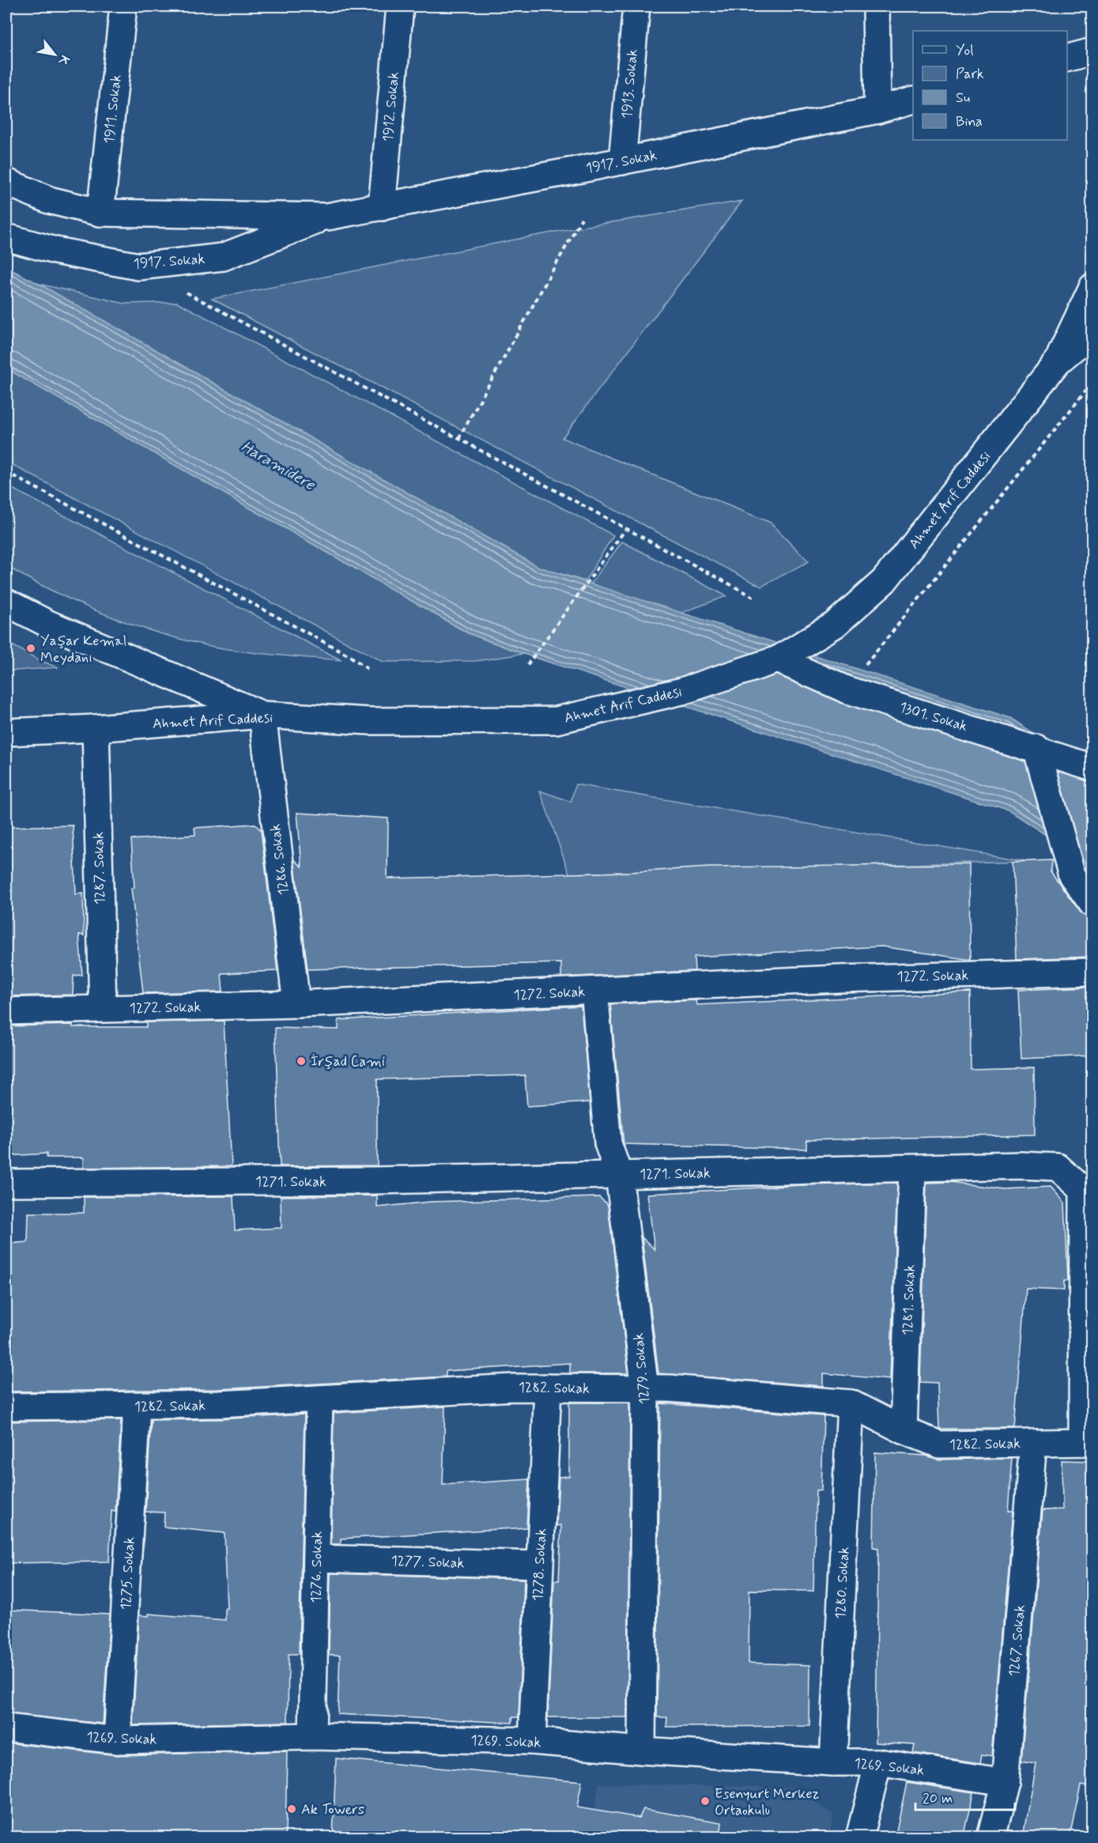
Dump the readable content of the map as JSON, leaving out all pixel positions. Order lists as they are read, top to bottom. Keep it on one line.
{"streets":{"street":["1913. Sokak","1912. Sokak","1911. Sokak","1917. Sokak","Ahmet Arif Caddesi","1301. Sokak","1286. Sokak","1287. Sokak","1272. Sokak","1271. Sokak","1281. Sokak","1279. Sokak","1282. Sokak","1277. Sokak","1278. Sokak","1276. Sokak","1275. Sokak","1280. Sokak","1267. Sokak","1269. Sokak"]},"crossings":[["1913. Sokak","1917. Sokak"],["1912. Sokak","1917. Sokak"],["1911. Sokak","1917. Sokak"],["Ahmet Arif Caddesi","1301. Sokak"],["Ahmet Arif Caddesi","1286. Sokak"],["Ahmet Arif Caddesi","1287. Sokak"],["1286. Sokak","1272. Sokak"],["1287. Sokak","1272. Sokak"],["1272. Sokak","1279. Sokak"],["1271. Sokak","1281. Sokak"],["1271. Sokak","1279. Sokak"],["1271. Sokak","1282. Sokak"],["1281. Sokak","1282. Sokak"],["1279. Sokak","1282. Sokak"],["1279. Sokak","1269. Sokak"],["1282. Sokak","1278. Sokak"],["1282. Sokak","1276. Sokak"],["1282. Sokak","1275. Sokak"],["1282. Sokak","1280. Sokak"],["1282. Sokak","1267. Sokak"],["1277. Sokak","1278. Sokak"],["1277. Sokak","1276. Sokak"],["1278. Sokak","1269. Sokak"],["1276. Sokak","1269. Sokak"],["1275. Sokak","1269. Sokak"],["1280. Sokak","1269. Sokak"],["1267. Sokak","1269. Sokak"]],"water":["Haramidere"],"places":["Yaşar Kemal Meydanı","İrşad Cami","Esenyurt Merkez Ortaokulu","Ak Towers"],"legend":["Yol","Park","Su","Bina"],"scale_bar":"20 m","north":"bottom right"}
